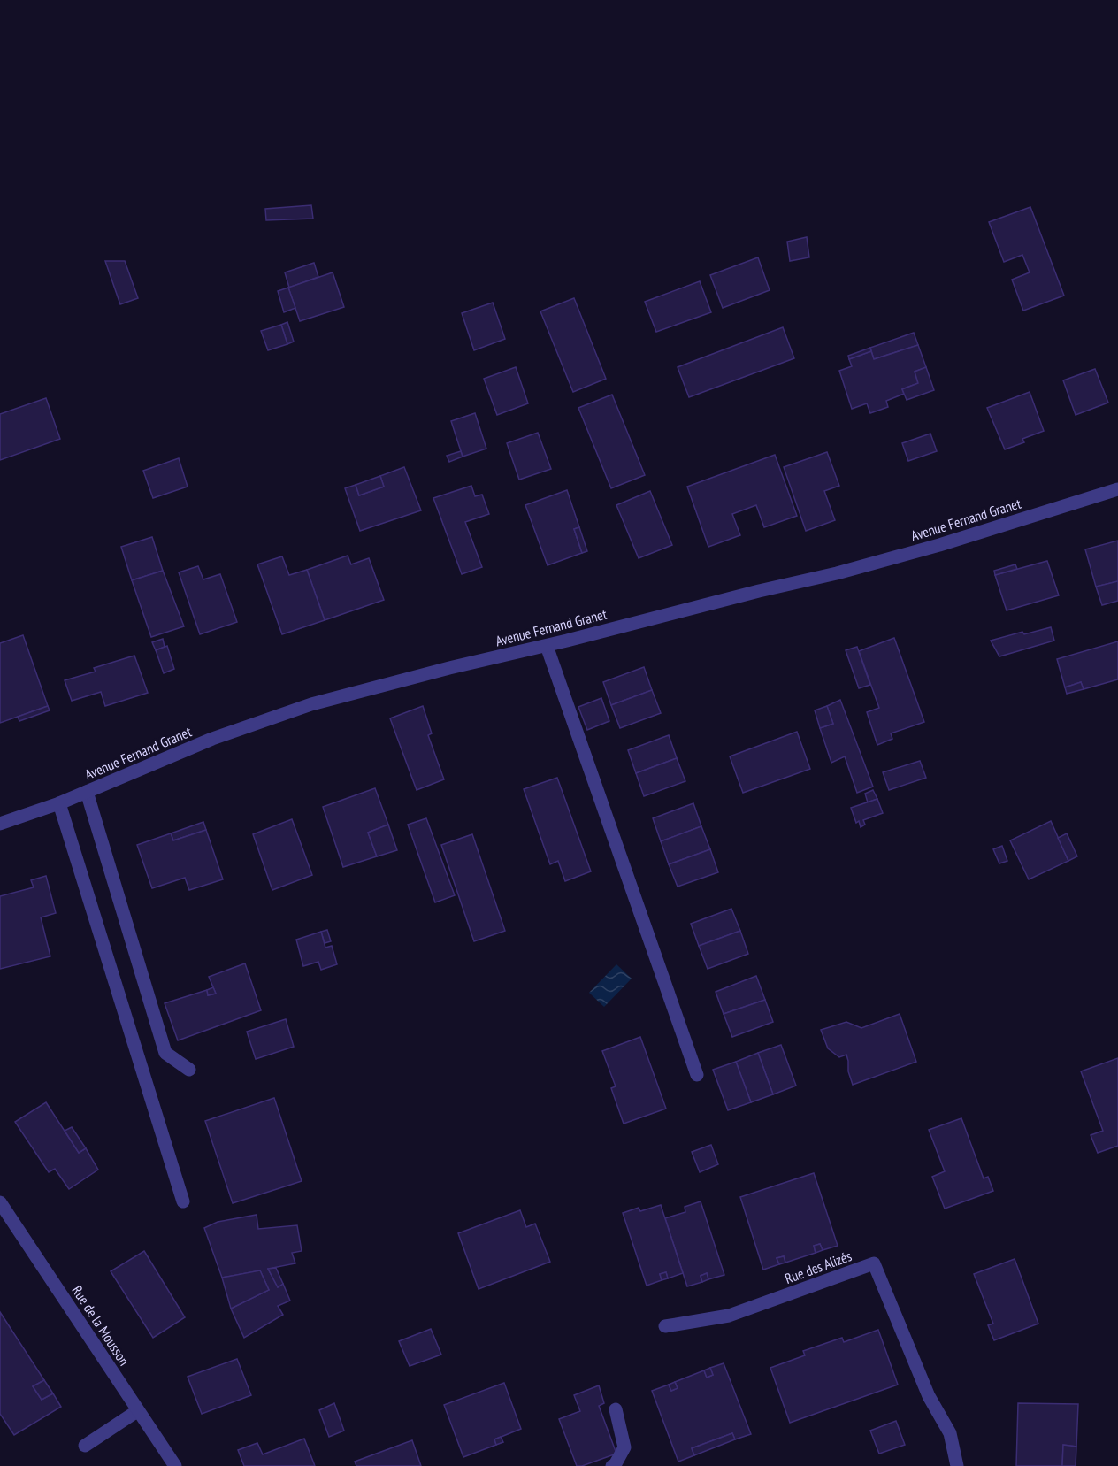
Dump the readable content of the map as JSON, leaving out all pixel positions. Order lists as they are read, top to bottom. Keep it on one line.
{"streets":{"street":["Avenue Fernand Granet","Rue des Alizés","Rue de la Mousson"]}}
